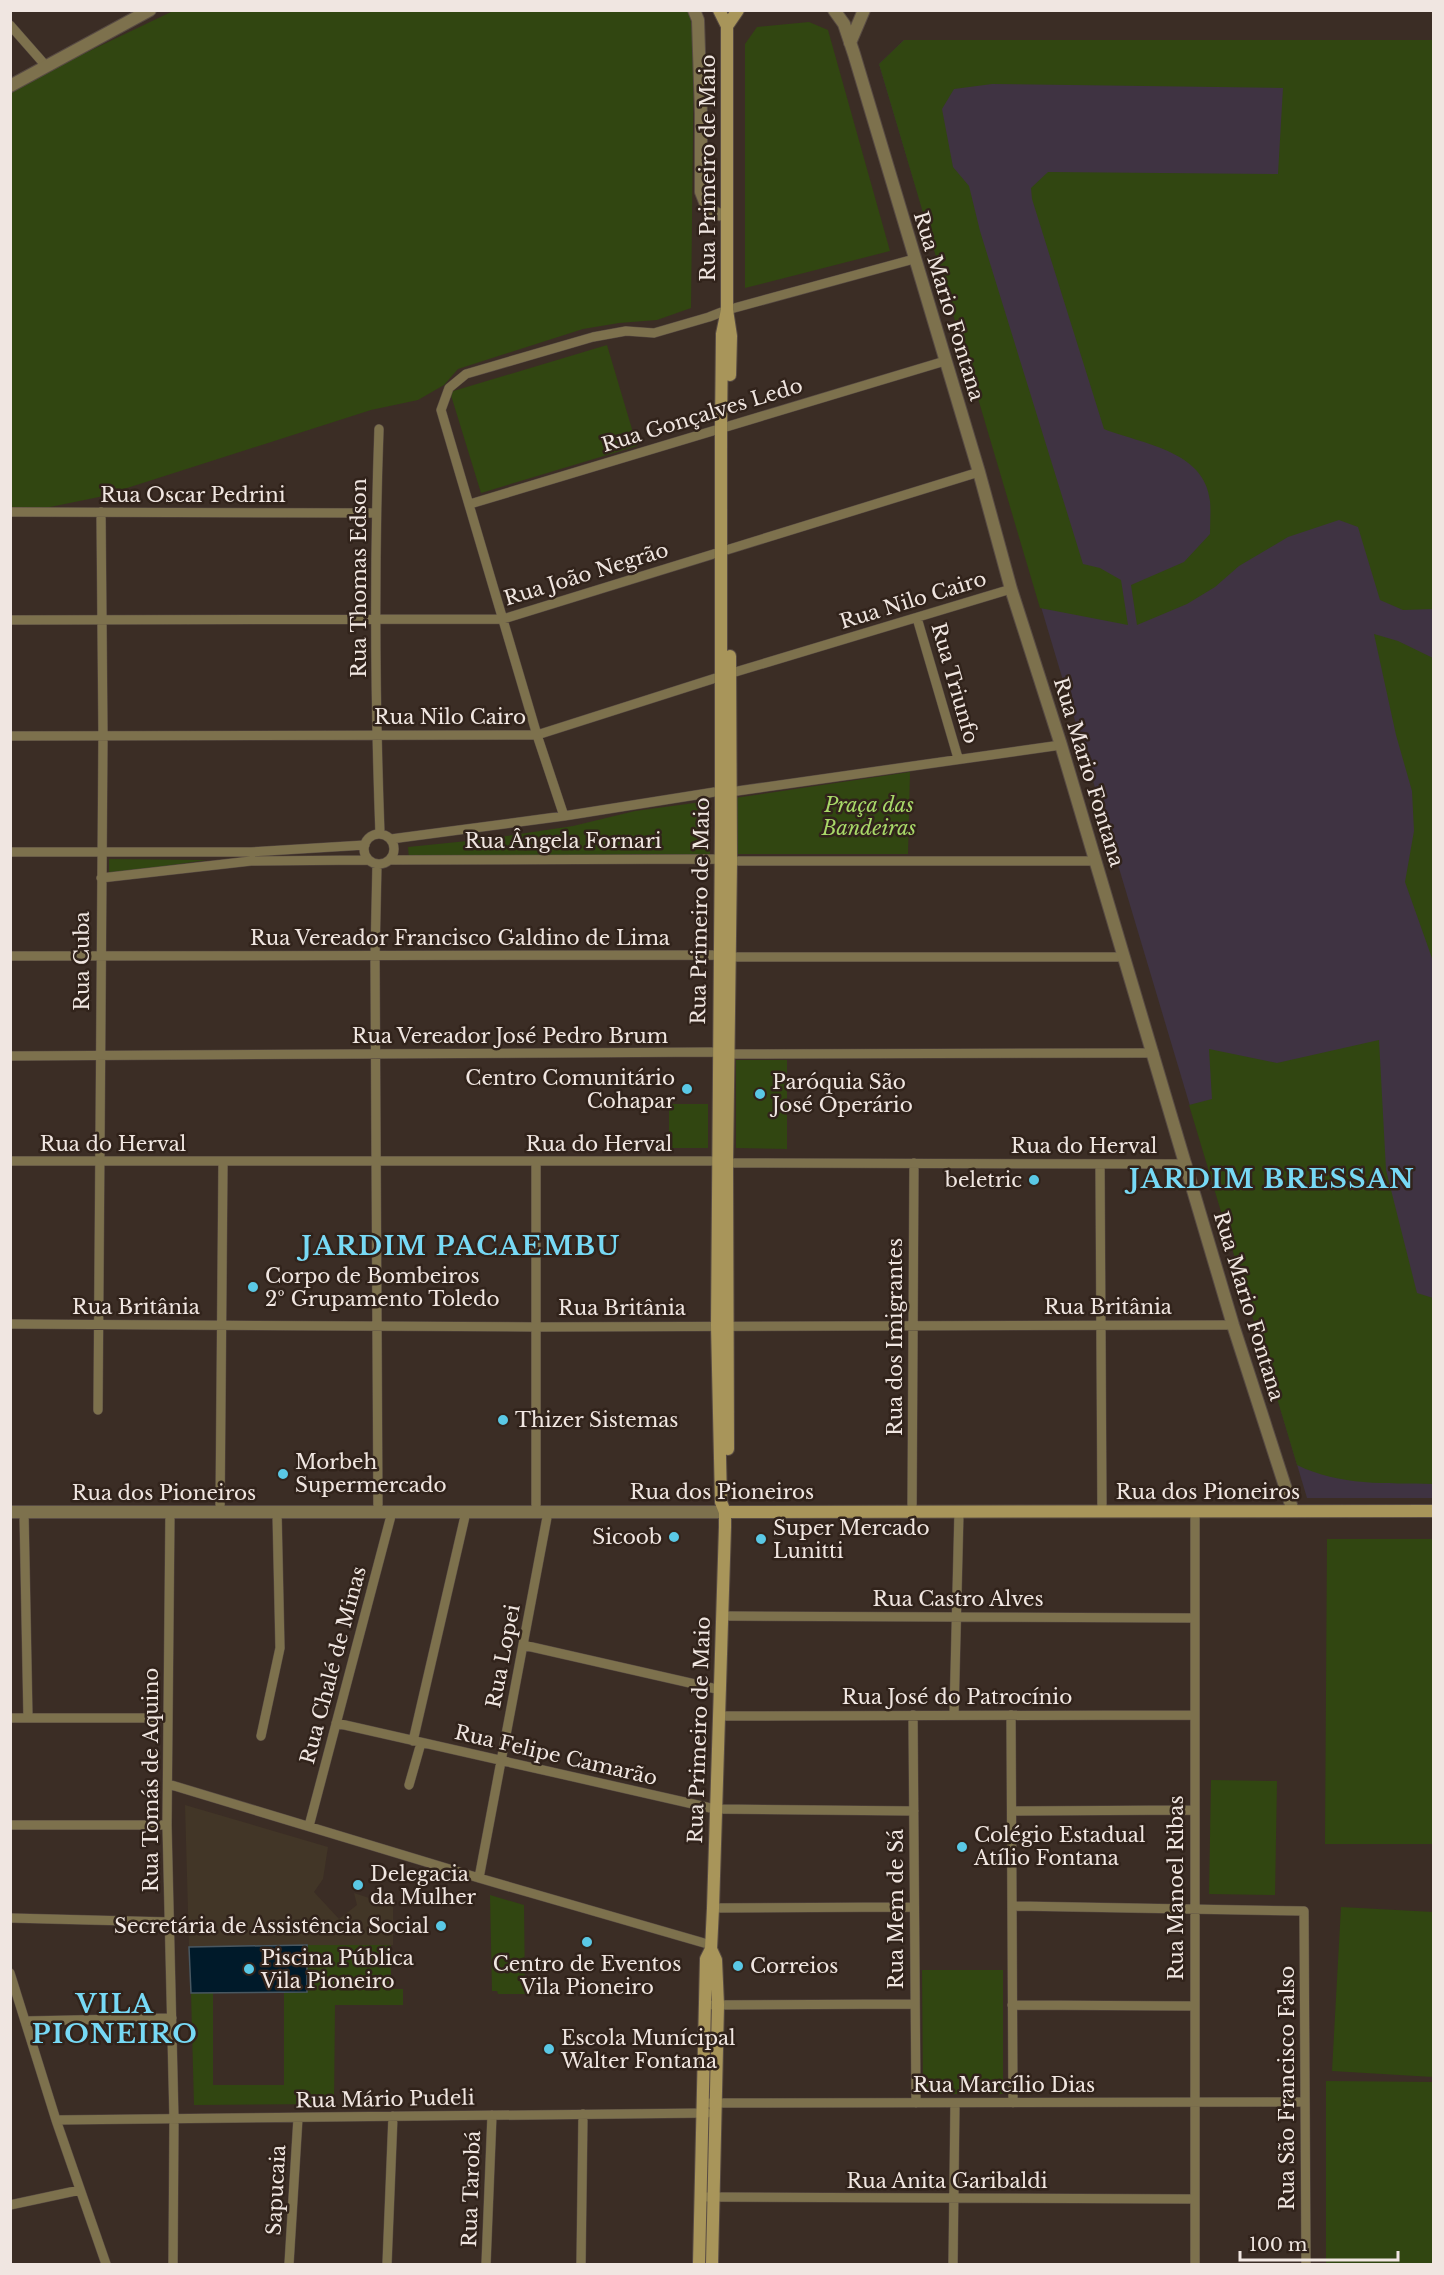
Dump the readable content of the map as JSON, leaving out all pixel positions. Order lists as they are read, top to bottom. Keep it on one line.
{"streets":{"main road":["Rua Primeiro de Maio","Rua dos Pioneiros"],"street":["Rua Mario Fontana","Rua Gonçalves Ledo","Rua Oscar Pedrini","Rua João Negrão","Rua Thomas Edson","Rua Nilo Cairo","Rua Triunfo","Rua Ângela Fornari","Rua Vereador Francisco Galdino de Lima","Rua Cuba","Rua Vereador José Pedro Brum","Rua do Herval","Rua Britânia","Rua dos Imigrantes","Rua Castro Alves","Rua Lopei","Rua Chalé de Minas","Rua José do Patrocínio","Rua Felipe Camarão","Rua Tomás de Aquino","Rua Manoel Ribas","Rua Mem de Sá","Rua Marcílio Dias","Rua São Francisco Falso","Rua Mário Pudeli","Rua Anita Garibaldi","Rua Tarobá","Sapucaia"]},"crossings":[["Rua Primeiro de Maio","Rua Gonçalves Ledo"],["Rua Primeiro de Maio","Rua João Negrão"],["Rua Primeiro de Maio","Rua Nilo Cairo"],["Rua Primeiro de Maio","Rua Ângela Fornari"],["Rua Primeiro de Maio","Rua Vereador Francisco Galdino de Lima"],["Rua Primeiro de Maio","Rua Vereador José Pedro Brum"],["Rua Primeiro de Maio","Rua do Herval"],["Rua Primeiro de Maio","Rua Britânia"],["Rua Primeiro de Maio","Rua dos Pioneiros"],["Rua Primeiro de Maio","Rua Castro Alves"],["Rua Primeiro de Maio","Rua José do Patrocínio"],["Rua Primeiro de Maio","Rua Felipe Camarão"],["Rua Primeiro de Maio","Rua Marcílio Dias"],["Rua Primeiro de Maio","Rua Mário Pudeli"],["Rua Primeiro de Maio","Rua Anita Garibaldi"],["Rua Mario Fontana","Rua Gonçalves Ledo"],["Rua Mario Fontana","Rua João Negrão"],["Rua Mario Fontana","Rua Nilo Cairo"],["Rua Mario Fontana","Rua Ângela Fornari"],["Rua Mario Fontana","Rua Vereador Francisco Galdino de Lima"],["Rua Mario Fontana","Rua Vereador José Pedro Brum"],["Rua Mario Fontana","Rua do Herval"],["Rua Mario Fontana","Rua Britânia"],["Rua Mario Fontana","Rua dos Pioneiros"],["Rua Oscar Pedrini","Rua Thomas Edson"],["Rua Oscar Pedrini","Rua Cuba"],["Rua João Negrão","Rua Thomas Edson"],["Rua João Negrão","Rua Cuba"],["Rua Thomas Edson","Rua Nilo Cairo"],["Rua Thomas Edson","Rua Ângela Fornari"],["Rua Nilo Cairo","Rua Triunfo"],["Rua Nilo Cairo","Rua Cuba"],["Rua Vereador Francisco Galdino de Lima","Rua Cuba"],["Rua Cuba","Rua Vereador José Pedro Brum"],["Rua Cuba","Rua do Herval"],["Rua Cuba","Rua Britânia"],["Rua do Herval","Rua dos Imigrantes"],["Rua do Herval","Rua Lopei"],["Rua Britânia","Rua dos Imigrantes"],["Rua Britânia","Rua Lopei"],["Rua dos Imigrantes","Rua dos Pioneiros"],["Rua dos Pioneiros","Rua Lopei"],["Rua dos Pioneiros","Rua Chalé de Minas"],["Rua dos Pioneiros","Rua Tomás de Aquino"],["Rua dos Pioneiros","Rua Manoel Ribas"],["Rua Castro Alves","Rua Manoel Ribas"],["Rua Lopei","Rua Felipe Camarão"],["Rua Chalé de Minas","Rua Felipe Camarão"],["Rua José do Patrocínio","Rua Manoel Ribas"],["Rua José do Patrocínio","Rua Mem de Sá"],["Rua Felipe Camarão","Rua Mem de Sá"],["Rua Tomás de Aquino","Rua Mário Pudeli"],["Rua Manoel Ribas","Rua Marcílio Dias"],["Rua Manoel Ribas","Rua São Francisco Falso"],["Rua Manoel Ribas","Rua Anita Garibaldi"],["Rua Mem de Sá","Rua Marcílio Dias"],["Rua Marcílio Dias","Rua São Francisco Falso"],["Rua Marcílio Dias","Rua Mário Pudeli"],["Rua Mário Pudeli","Rua Tarobá"],["Rua Mário Pudeli","Sapucaia"]],"districts":["JARDIM BRESSAN","JARDIM PACAEMBU","VILA PIONEIRO"],"parks":["Praça das Bandeiras"],"places":["Centro Comunitário Cohapar","Paróquia São José Operário","beletric","Corpo de Bombeiros 2º Grupamento Toledo","Thizer Sistemas","Morbeh Supermercado","Sicoob","Super Mercado Lunitti","Colégio Estadual Atílio Fontana","Delegacia da Mulher","Secretária de Assistência Social","Centro de Eventos Vila Pioneiro","Correios","Piscina Pública Vila Pioneiro","Escola Munícipal Walter Fontana"],"scale_bar":"100 m"}
